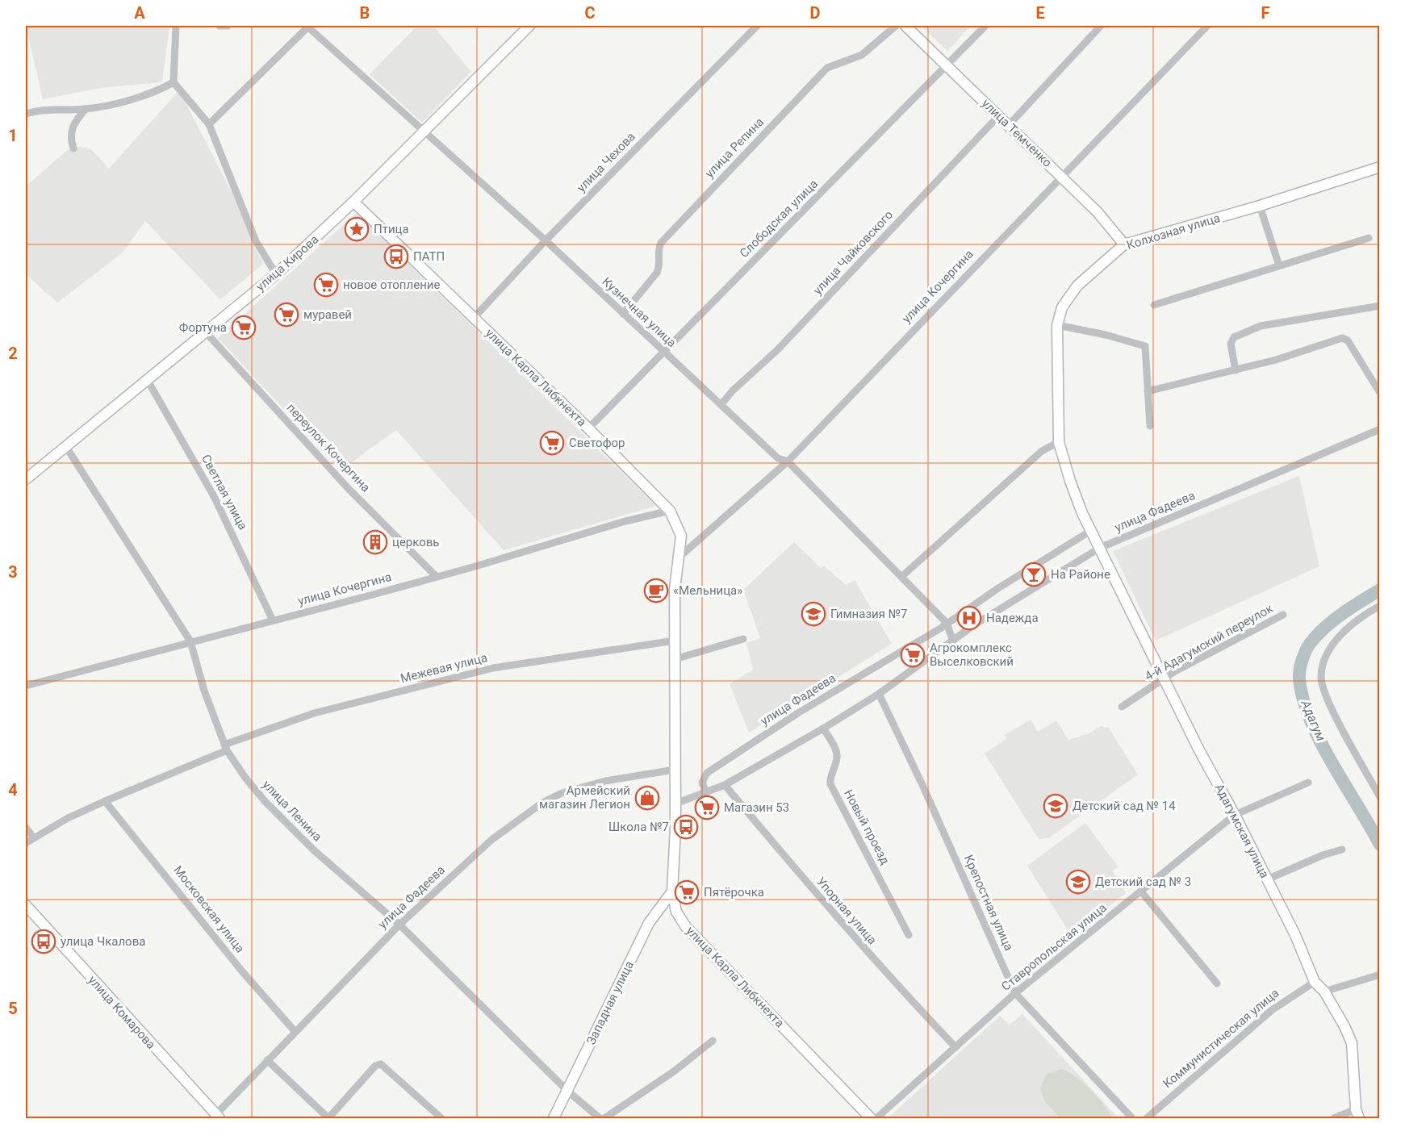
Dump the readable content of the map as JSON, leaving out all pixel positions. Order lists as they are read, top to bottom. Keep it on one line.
{"streets":{"main road":["улица Темченко","Колхозная улица","улица Кирова","улица Карла Либкнехта","Адагумская улица","Западная улица","улица Комарова"],"street":["улица Репина","улица Чехова","Слободская улица","улица Чайковского","улица Кочергина","Кузнечная улица","переулок Кочергина","Светлая улица","улица Фадеева","4-й Адагумский переулок","Межевая улица","улица Ленина","Новый проезд","Крепостная улица","Московская улица","Упорная улица","Ставропольская улица","Коммунистическая улица"]},"crossings":[["улица Темченко","улица Репина"],["улица Темченко","Слободская улица"],["улица Темченко","Колхозная улица"],["улица Темченко","улица Чайковского"],["улица Темченко","улица Кочергина"],["улица Репина","Кузнечная улица"],["улица Чехова","Кузнечная улица"],["улица Чехова","улица Карла Либкнехта"],["Слободская улица","Кузнечная улица"],["Слободская улица","улица Карла Либкнехта"],["Колхозная улица","улица Фадеева"],["Колхозная улица","Адагумская улица"],["улица Чайковского","Кузнечная улица"],["улица Кирова","Кузнечная улица"],["улица Кирова","улица Карла Либкнехта"],["улица Кирова","переулок Кочергина"],["улица Кирова","Светлая улица"],["улица Кирова","улица Ленина"],["улица Кочергина","Кузнечная улица"],["улица Кочергина","улица Карла Либкнехта"],["улица Кочергина","переулок Кочергина"],["улица Кочергина","Светлая улица"],["улица Кочергина","улица Ленина"],["Кузнечная улица","улица Фадеева"],["улица Карла Либкнехта","улица Фадеева"],["улица Карла Либкнехта","Межевая улица"],["улица Карла Либкнехта","Западная улица"],["улица Фадеева","улица Ленина"],["улица Фадеева","Новый проезд"],["улица Фадеева","Адагумская улица"],["улица Фадеева","Крепостная улица"],["улица Фадеева","Московская улица"],["улица Фадеева","Упорная улица"],["улица Фадеева","улица Комарова"],["4-й Адагумский переулок","Адагумская улица"],["Межевая улица","улица Ленина"],["Межевая улица","Московская улица"],["улица Ленина","Западная улица"],["Адагумская улица","Ставропольская улица"],["Адагумская улица","Коммунистическая улица"],["Крепостная улица","Ставропольская улица"],["Упорная улица","Ставропольская улица"]],"water":["Адагум"],"places":{"place":["Птица"],"bus stop":["ПАТП","Школа №7","улица Чкалова"],"supermarket":["новое отопление","муравей","Фортуна","Светофор","Агрокомплекс Выселковский","Магазин 53","Пятёрочка"],"building":["церковь"],"bar":["На Районе"],"cafe":["«Мельница»"],"school or university":["Гимназия №7","Детский сад № 14","Детский сад № 3"],"hospital":["Надежда"],"shop":["Армейский магазин Легион"]},"grid":{"columns":["A","B","C","D","E","F"],"rows":["1","2","3","4","5"]}}
